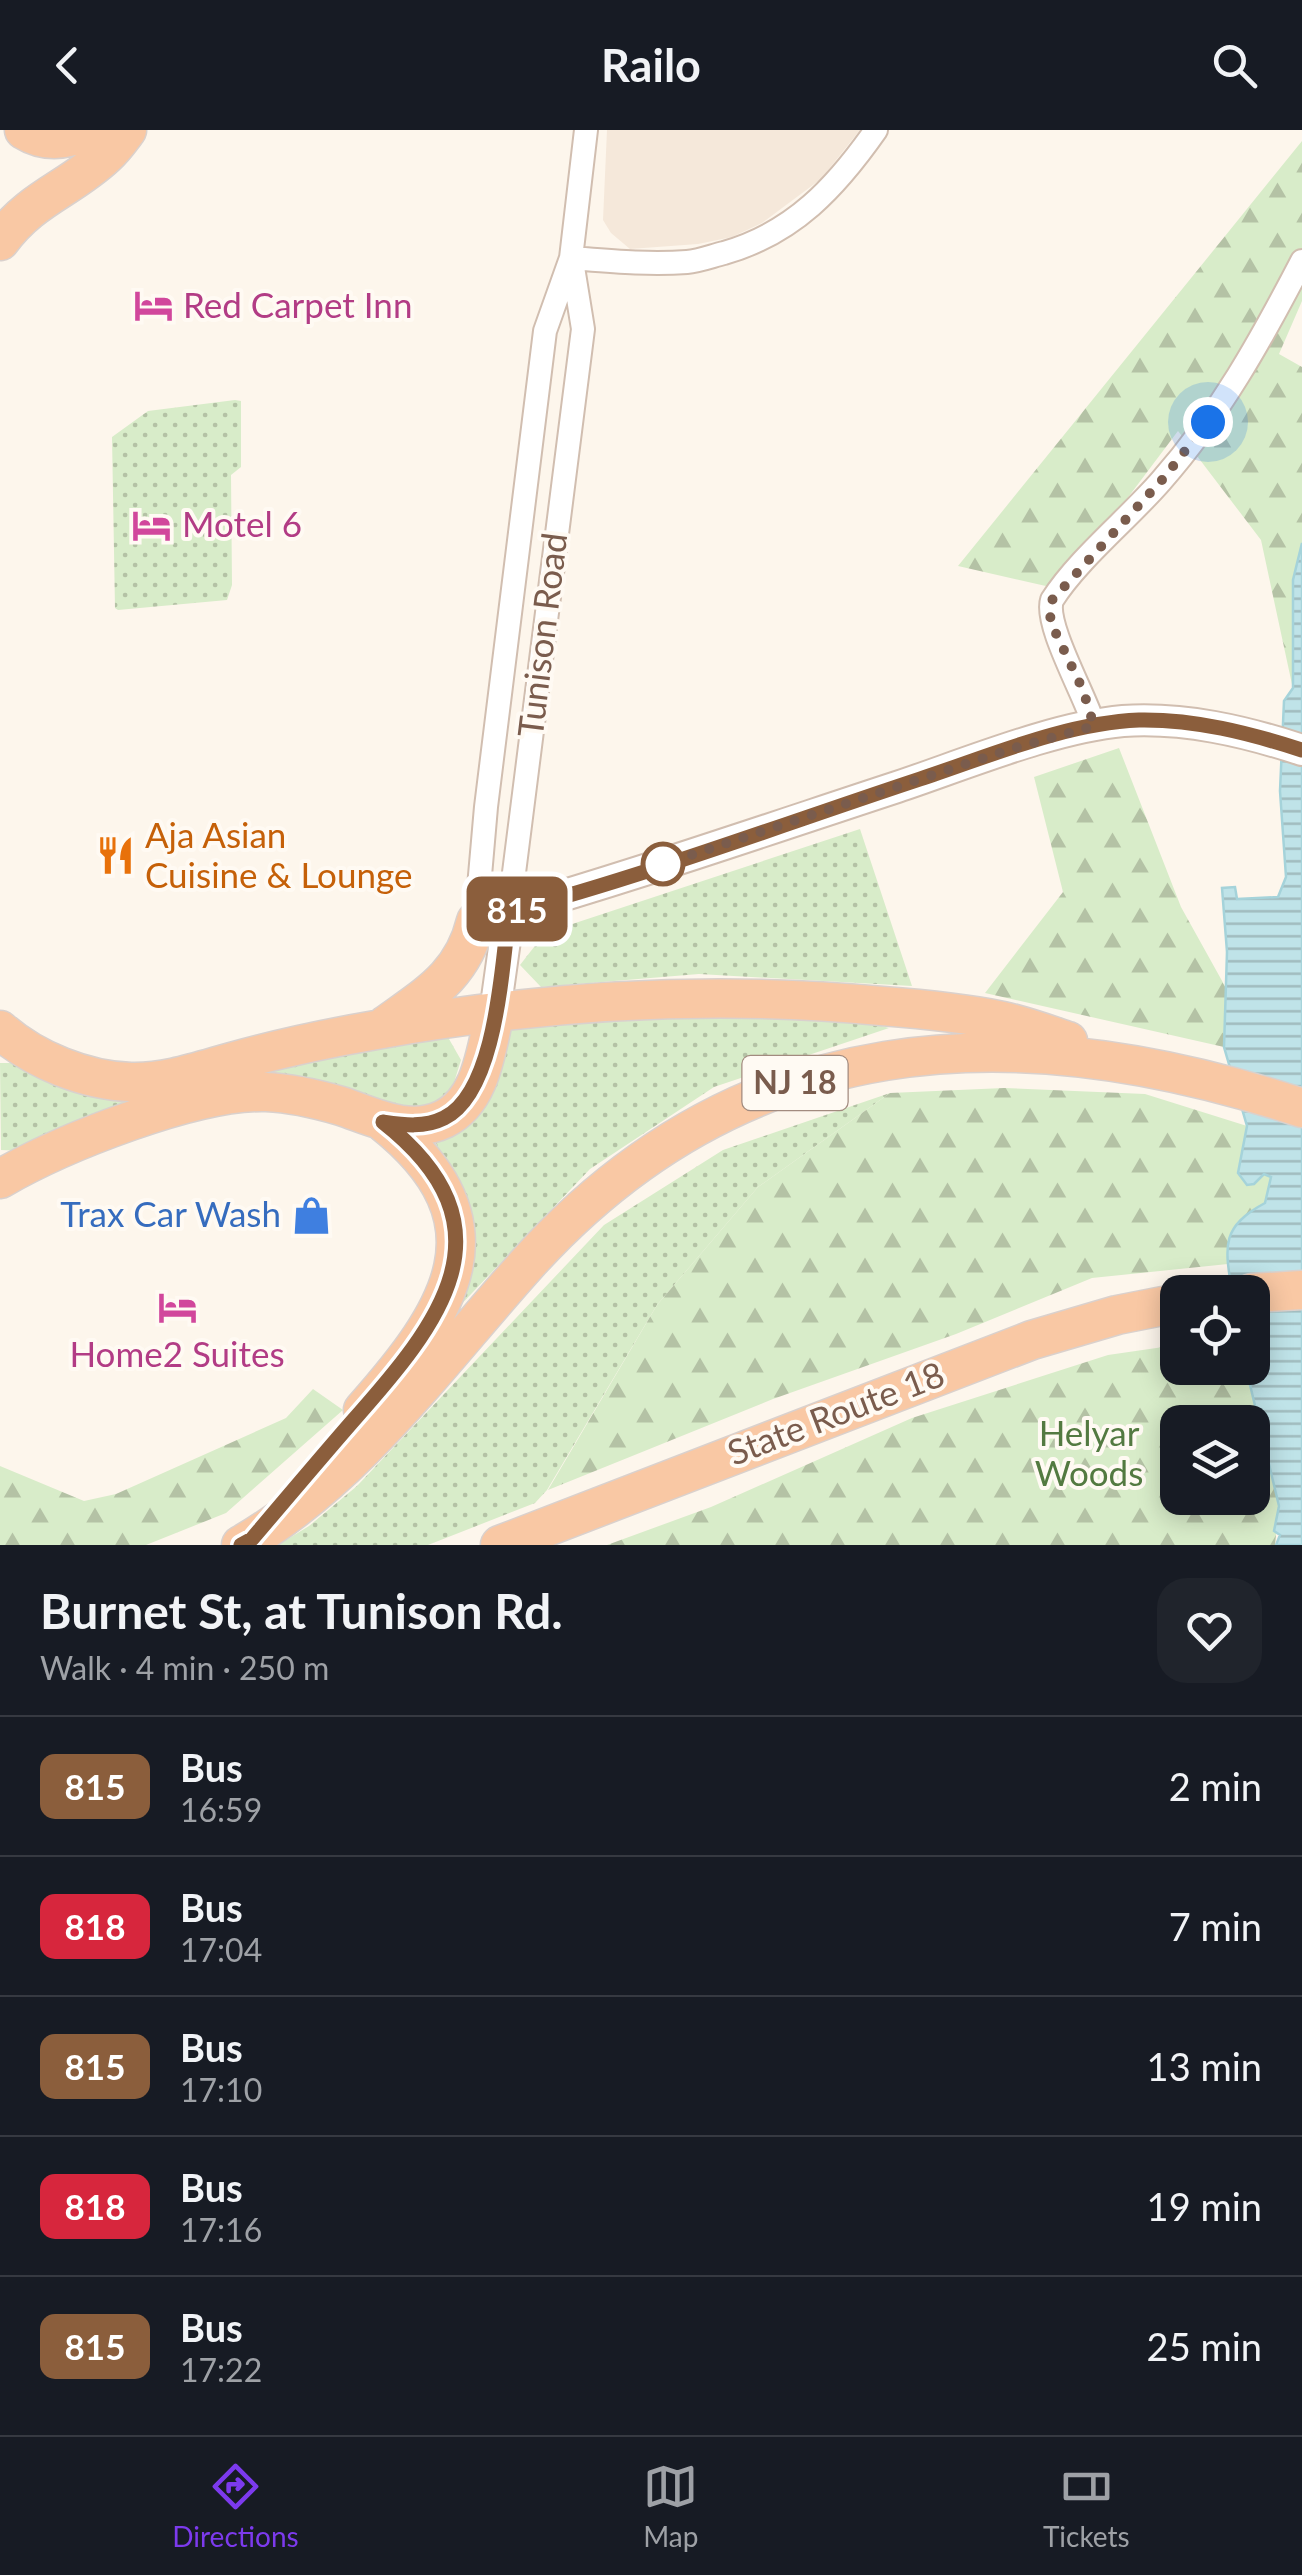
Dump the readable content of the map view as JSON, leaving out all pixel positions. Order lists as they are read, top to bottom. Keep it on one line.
{"streets":{"highway":["NJ 18","State Route 18"],"street":["Tunison Road"]},"parks":["Helyar Woods"],"places":{"hotel":["Red Carpet Inn","Motel 6","Home2 Suites"],"restaurant":["Aja Asian Cuisine & Lounge"],"shop":["Trax Car Wash"]},"lines":["bus line 815"],"page":{"header":"Railo","on_map":"815","heading":["Burnet St, at Tunison Rd.","Walk · 4 min · 250 m"],"list":[{"mark":"815","name":"Bus","note":"16:59","value":"2 min"},{"mark":"818","name":"Bus","note":"17:04","value":"7 min"},{"mark":"815","name":"Bus","note":"17:10","value":"13 min"},{"mark":"818","name":"Bus","note":"17:16","value":"19 min"},{"mark":"815","name":"Bus","note":"17:22","value":"25 min"}],"tabs":["Directions","Map","Tickets"]}}
